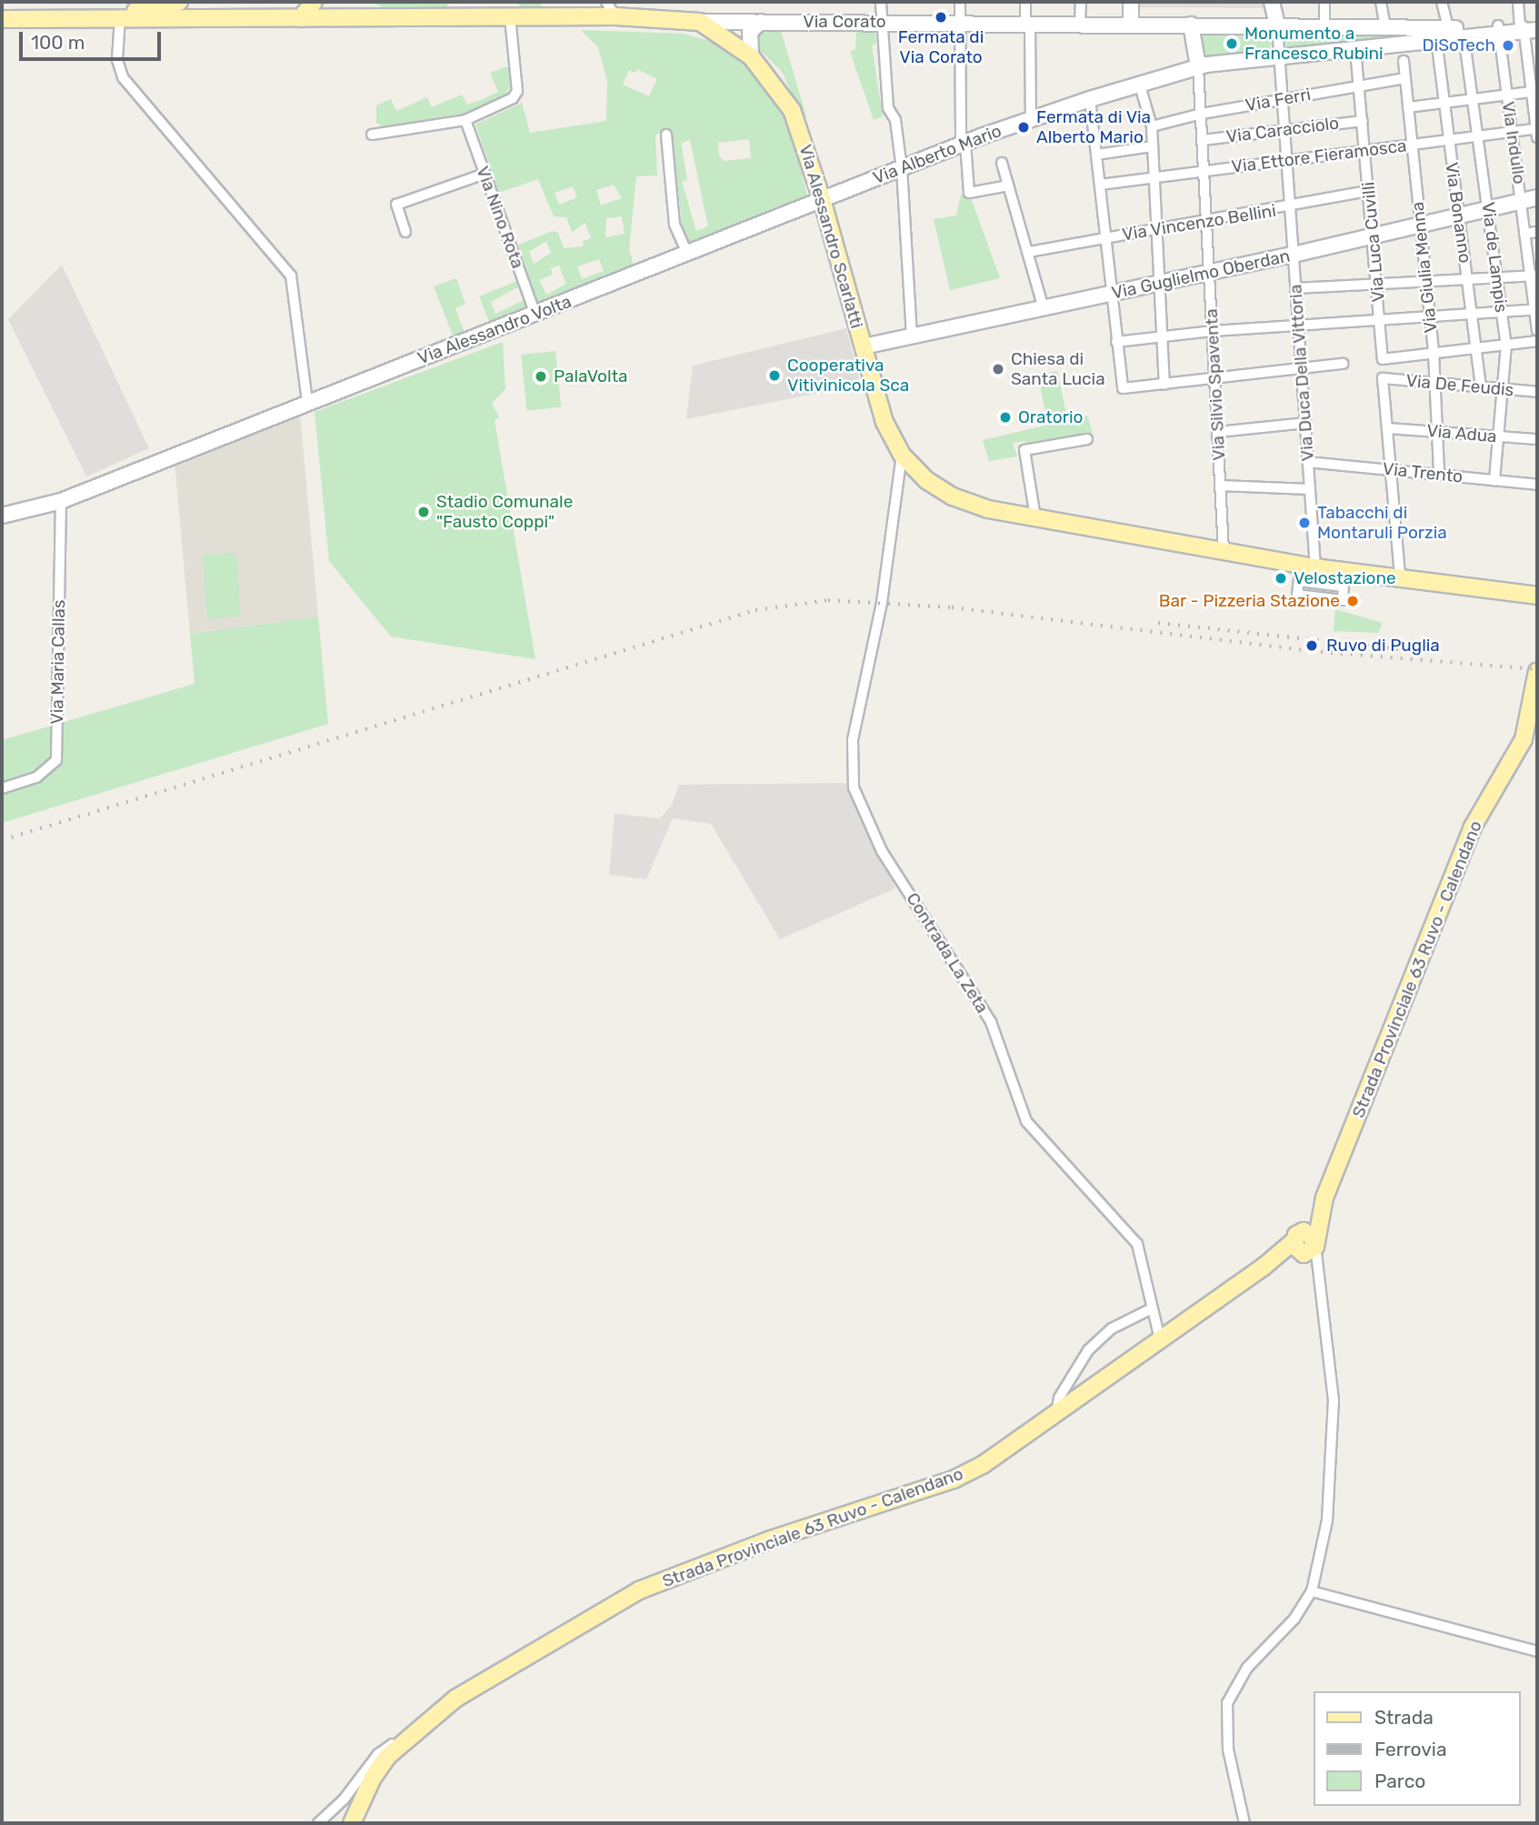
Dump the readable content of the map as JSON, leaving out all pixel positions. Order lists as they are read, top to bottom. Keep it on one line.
{"streets":{"main road":["Via Alessandro Scarlatti","Strada Provinciale 63 Ruvo - Calendano"],"street":["Via Corato","Via Ferri","Via Caracciolo","Via Indullo","Via Alberto Mario","Via Ettore Fieramosca","Via Bonanno","Via Nino Rota","Via Vincenzo Bellini","Via Luca Cuvilli","Via de Lampis","Via Giulia Menna","Via Guglielmo Oberdan","Via Alessandro Volta","Via Duca Della Vittoria","Via Silvio Spaventa","Via De Feudis","Via Adua","Via Trento","Via Maria Callas","Contrada La Zeta"]},"crossings":[["Via Corato","Via Alberto Mario"],["Via Corato","Via Bonanno"],["Via Corato","Via Alessandro Scarlatti"],["Via Corato","Via Duca Della Vittoria"],["Via Ferri","Via Luca Cuvilli"],["Via Ferri","Via Giulia Menna"],["Via Ferri","Via Duca Della Vittoria"],["Via Ferri","Via Silvio Spaventa"],["Via Caracciolo","Via Luca Cuvilli"],["Via Caracciolo","Via Duca Della Vittoria"],["Via Caracciolo","Via Silvio Spaventa"],["Via Indullo","Via Ettore Fieramosca"],["Via Indullo","Via Guglielmo Oberdan"],["Via Alberto Mario","Via Bonanno"],["Via Alberto Mario","Via Alessandro Scarlatti"],["Via Alberto Mario","Via Luca Cuvilli"],["Via Alberto Mario","Via Alessandro Volta"],["Via Alberto Mario","Via Duca Della Vittoria"],["Via Alberto Mario","Via Silvio Spaventa"],["Via Ettore Fieramosca","Via Bonanno"],["Via Ettore Fieramosca","Via Luca Cuvilli"],["Via Ettore Fieramosca","Via de Lampis"],["Via Ettore Fieramosca","Via Giulia Menna"],["Via Ettore Fieramosca","Via Duca Della Vittoria"],["Via Ettore Fieramosca","Via Silvio Spaventa"],["Via Bonanno","Via Guglielmo Oberdan"],["Via Bonanno","Via De Feudis"],["Via Nino Rota","Via Alessandro Volta"],["Via Vincenzo Bellini","Via Luca Cuvilli"],["Via Vincenzo Bellini","Via Duca Della Vittoria"],["Via Vincenzo Bellini","Via Silvio Spaventa"],["Via Alessandro Scarlatti","Via Guglielmo Oberdan"],["Via Alessandro Scarlatti","Via Alessandro Volta"],["Via Alessandro Scarlatti","Via Duca Della Vittoria"],["Via Alessandro Scarlatti","Via Silvio Spaventa"],["Via Alessandro Scarlatti","Contrada La Zeta"],["Via Luca Cuvilli","Via Giulia Menna"],["Via Luca Cuvilli","Via Guglielmo Oberdan"],["Via de Lampis","Via Guglielmo Oberdan"],["Via de Lampis","Via De Feudis"],["Via de Lampis","Via Adua"],["Via de Lampis","Via Trento"],["Via Giulia Menna","Via Guglielmo Oberdan"],["Via Giulia Menna","Via De Feudis"],["Via Giulia Menna","Via Adua"],["Via Giulia Menna","Via Trento"],["Via Guglielmo Oberdan","Via Duca Della Vittoria"],["Via Guglielmo Oberdan","Via Silvio Spaventa"],["Via Alessandro Volta","Via Maria Callas"],["Via Duca Della Vittoria","Via Trento"],["Via De Feudis","Via Adua"],["Contrada La Zeta","Strada Provinciale 63 Ruvo - Calendano"]],"places":["Fermata di Via Corato","Monumento a Francesco Rubini","DiSoTech","Fermata di Via Alberto Mario","Chiesa di Santa Lucia","Cooperativa Vitivinicola Sca","PalaVolta","Oratorio","Stadio Comunale \"Fausto Coppi\"","Tabacchi di Montaruli Porzia","Velostazione","Bar - Pizzeria Stazione","Ruvo di Puglia"],"legend":["Strada","Ferrovia","Parco"],"scale_bar":"100 m"}
